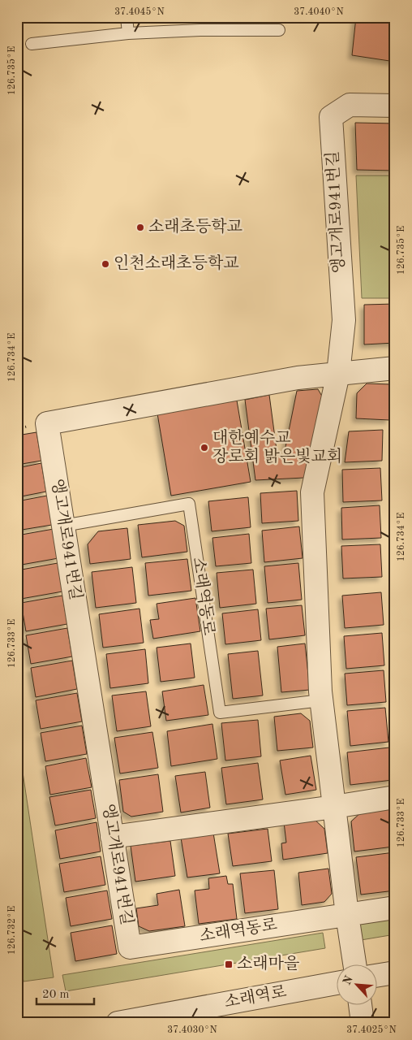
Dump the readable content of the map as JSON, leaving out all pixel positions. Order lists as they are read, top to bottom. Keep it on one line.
{"streets":{"street":["앵고개로941번길","소래역동로","소래역로"]},"crossings":[["앵고개로941번길","소래역동로"]],"places":{"other":["소래초등학교","인천소래초등학교","대한예수교 장로회 밝은빛교회"],"transit":["소래마을"]},"scale_bar":"20 m","north":"top left","coordinates":["37.4045°N","37.4040°N","126.735°E","126.734°E","126.733°E","126.732°E","37.4030°N","37.4025°N"]}
